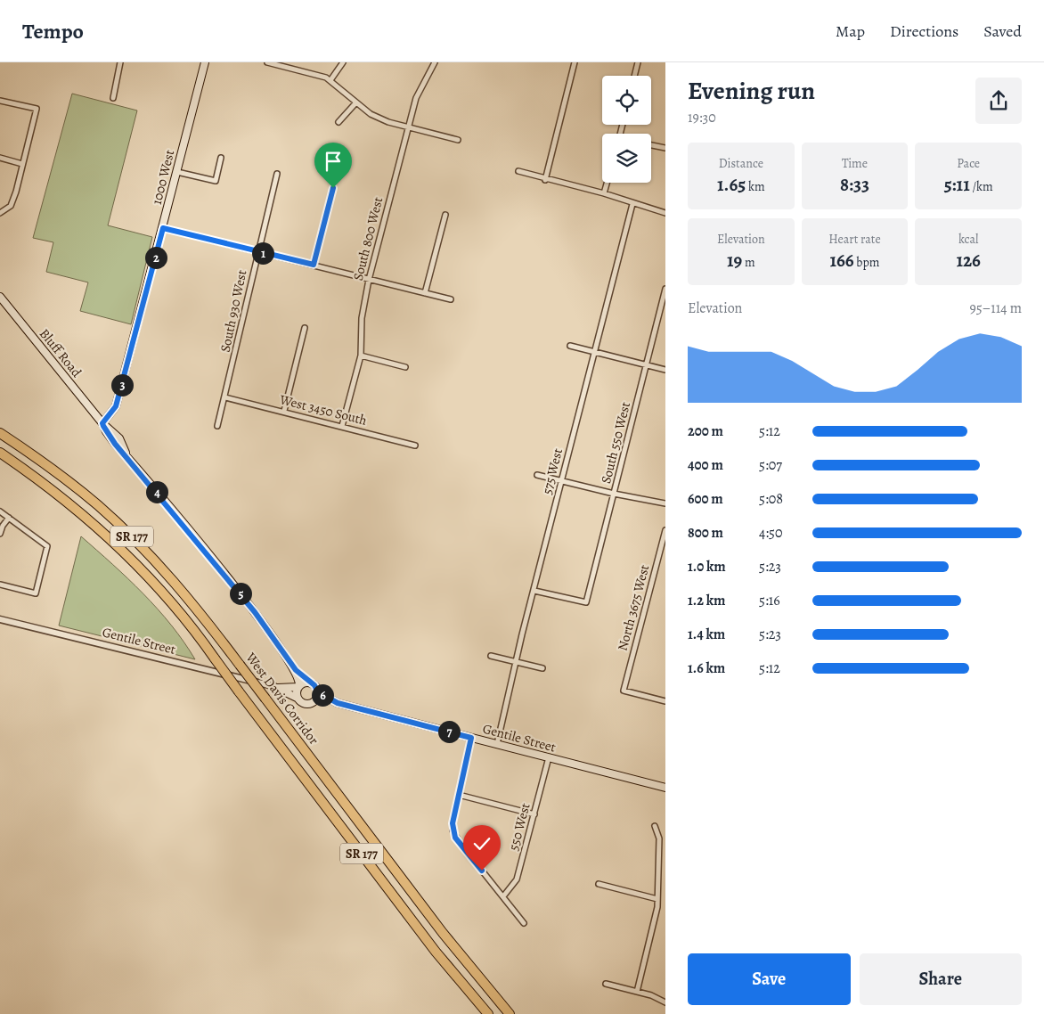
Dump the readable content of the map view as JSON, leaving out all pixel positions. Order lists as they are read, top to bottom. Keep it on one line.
{"streets":{"highway":["SR 177","West Davis Corridor"],"main road":["1000 West","Bluff Road","Gentile Street"],"street":["South 800 West","South 930 West","West 3450 South","South 550 West","575 West","North 3675 West","550 West"]},"crossings":[["1000 West","Bluff Road"],["South 800 West","West 3450 South"],["South 930 West","West 3450 South"],["Bluff Road","Gentile Street"],["South 550 West","575 West"],["575 West","Gentile Street"],["Gentile Street","550 West"]],"page":{"header":"Tempo","nav":["Map","Directions","Saved"],"heading":["Evening run","19:30"],"stats":[["Distance","1.65 km"],["Time","8:33"],["Pace","5:11 /km"],["Elevation","19 m"],["Heart rate","166 bpm"],["kcal","126"]],"pins":["1","2","3","4","5","6","7"],"chart":["Elevation","95–114 m"],"list":[{"name":"200 m","note":"5:12"},{"name":"400 m","note":"5:07"},{"name":"600 m","note":"5:08"},{"name":"800 m","note":"4:50"},{"name":"1.0 km","note":"5:23"},{"name":"1.2 km","note":"5:16"},{"name":"1.4 km","note":"5:23"},{"name":"1.6 km","note":"5:12"}],"buttons":["Save","Share"]}}
